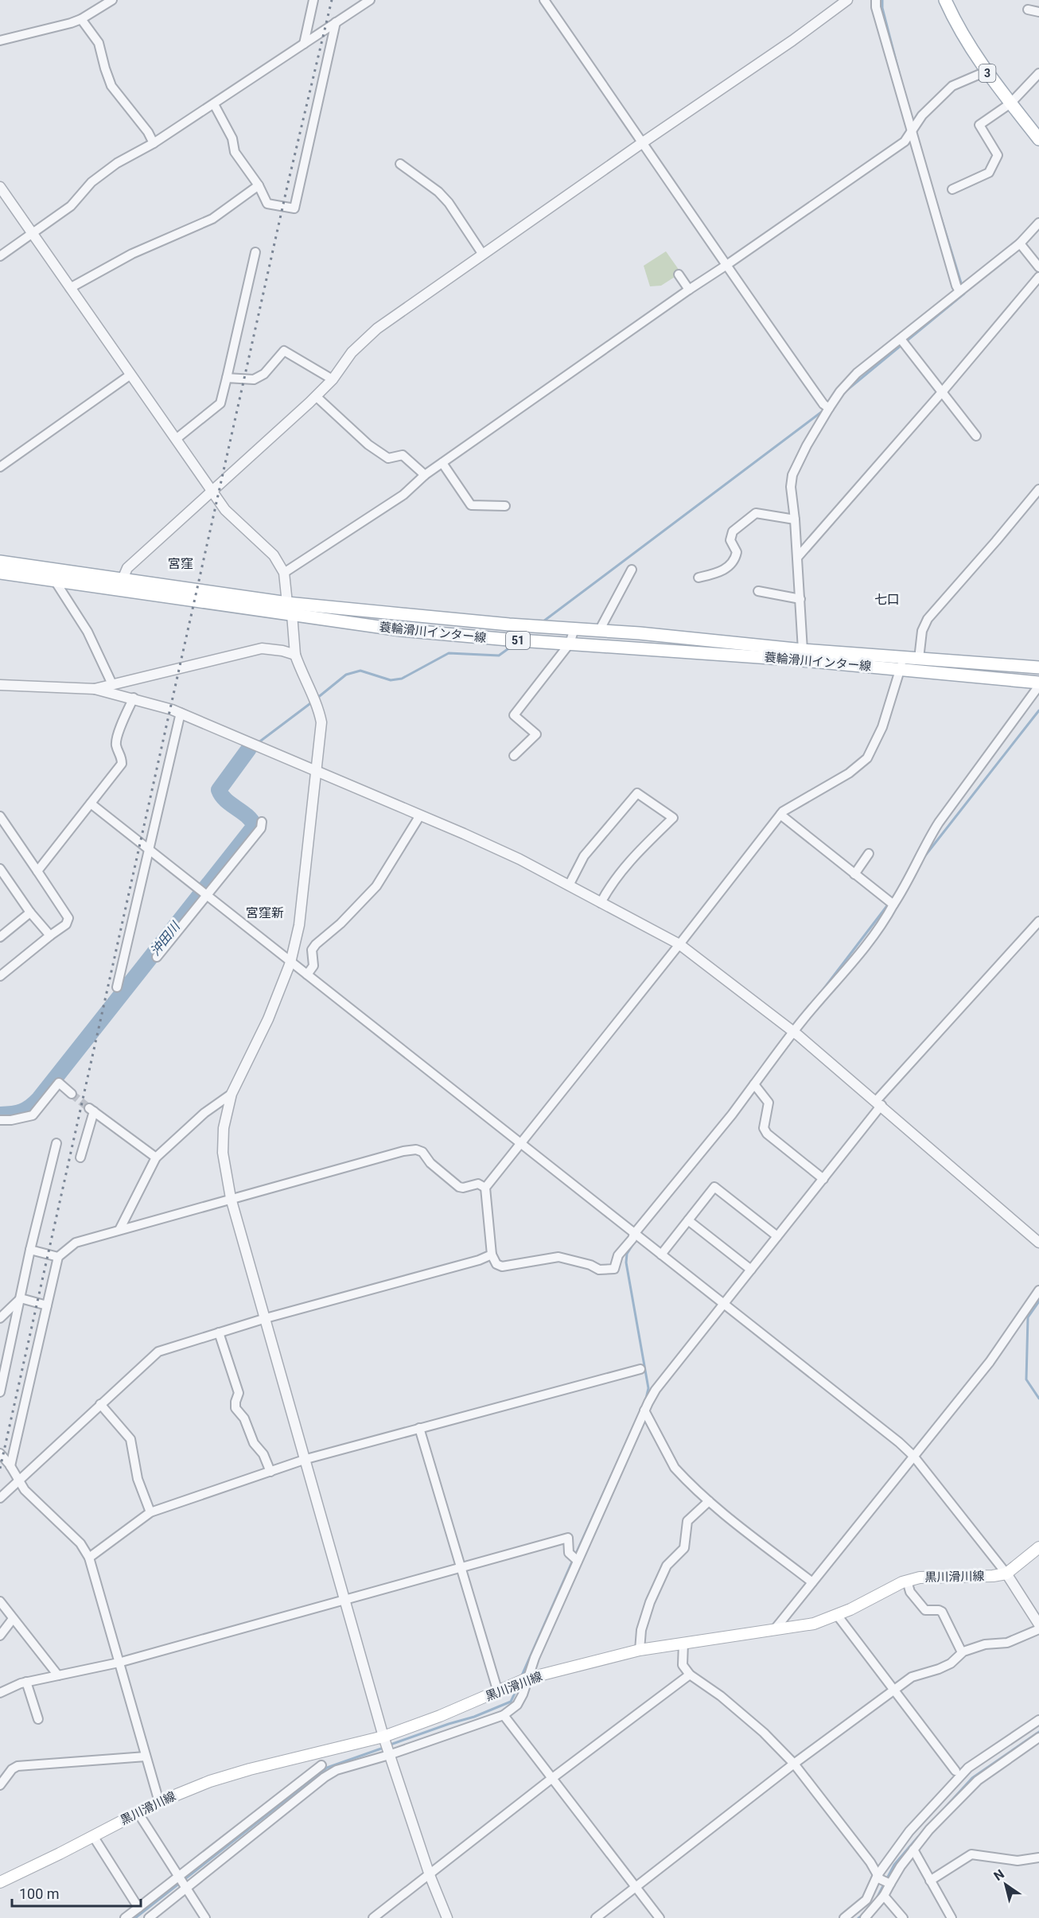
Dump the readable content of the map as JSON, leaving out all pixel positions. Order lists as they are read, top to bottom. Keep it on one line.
{"streets":{"main road":["3","蓑輪滑川インター線","51","黒川滑川線"]},"districts":["宮窪","七口","宮窪新"],"water":["沖田川"],"scale_bar":"100 m","north":"top left"}
